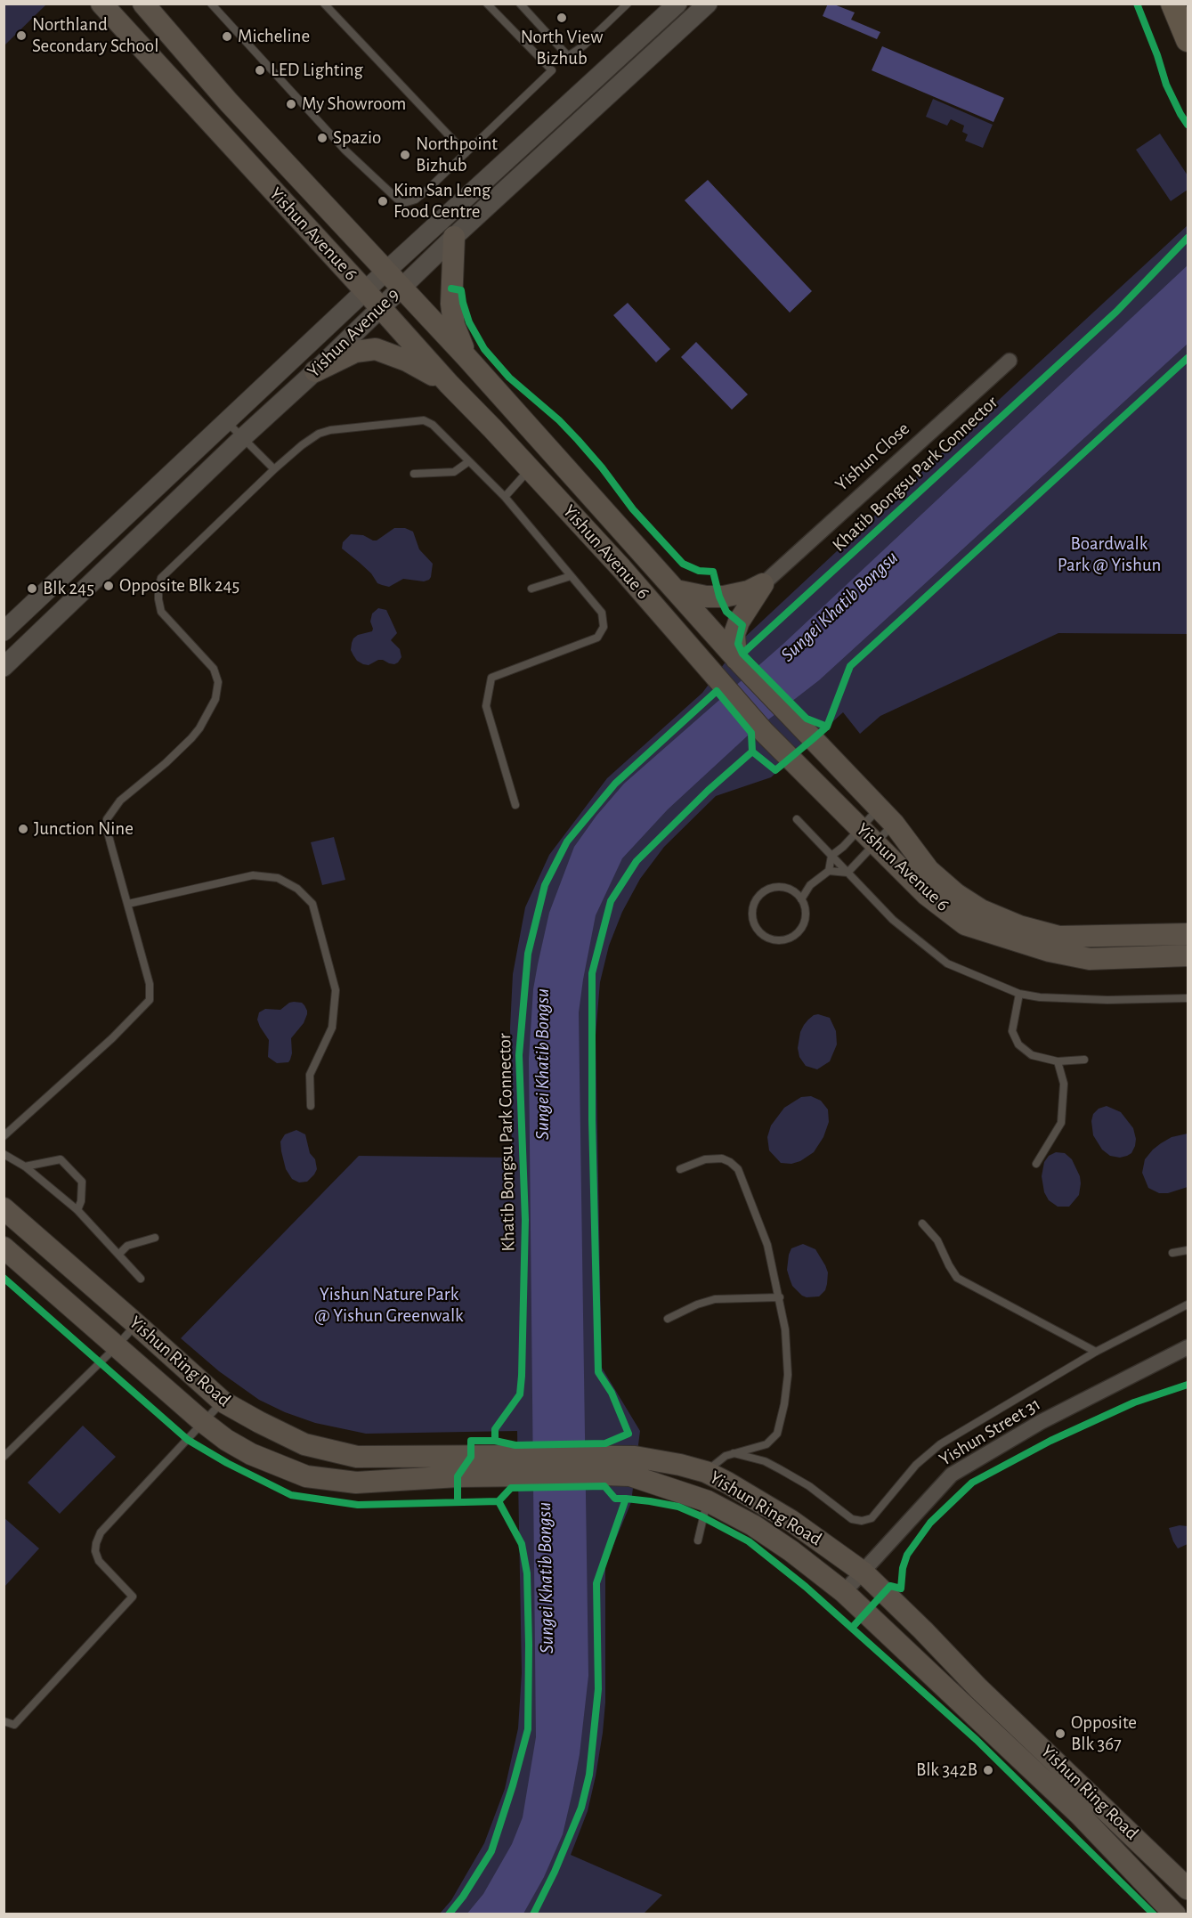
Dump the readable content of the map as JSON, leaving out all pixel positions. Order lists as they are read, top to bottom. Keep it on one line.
{"streets":{"main road":["Yishun Avenue 6","Yishun Ring Road"],"street":["Yishun Avenue 9","Yishun Close","Yishun Street 31"],"cycle path":["Khatib Bongsu Park Connector"]},"crossings":[["Yishun Avenue 6","Yishun Avenue 9"],["Yishun Ring Road","Yishun Street 31"]],"water":["Sungei Khatib Bongsu"],"parks":["Boardwalk Park @ Yishun","Yishun Nature Park @ Yishun Greenwalk"],"places":["North View Bizhub","Northland Secondary School","Micheline","LED Lighting","My Showroom","Spazio","Northpoint Bizhub","Kim San Leng Food Centre","Opposite Blk 245","Blk 245","Junction Nine","Opposite Blk 367","Blk 342B"]}
